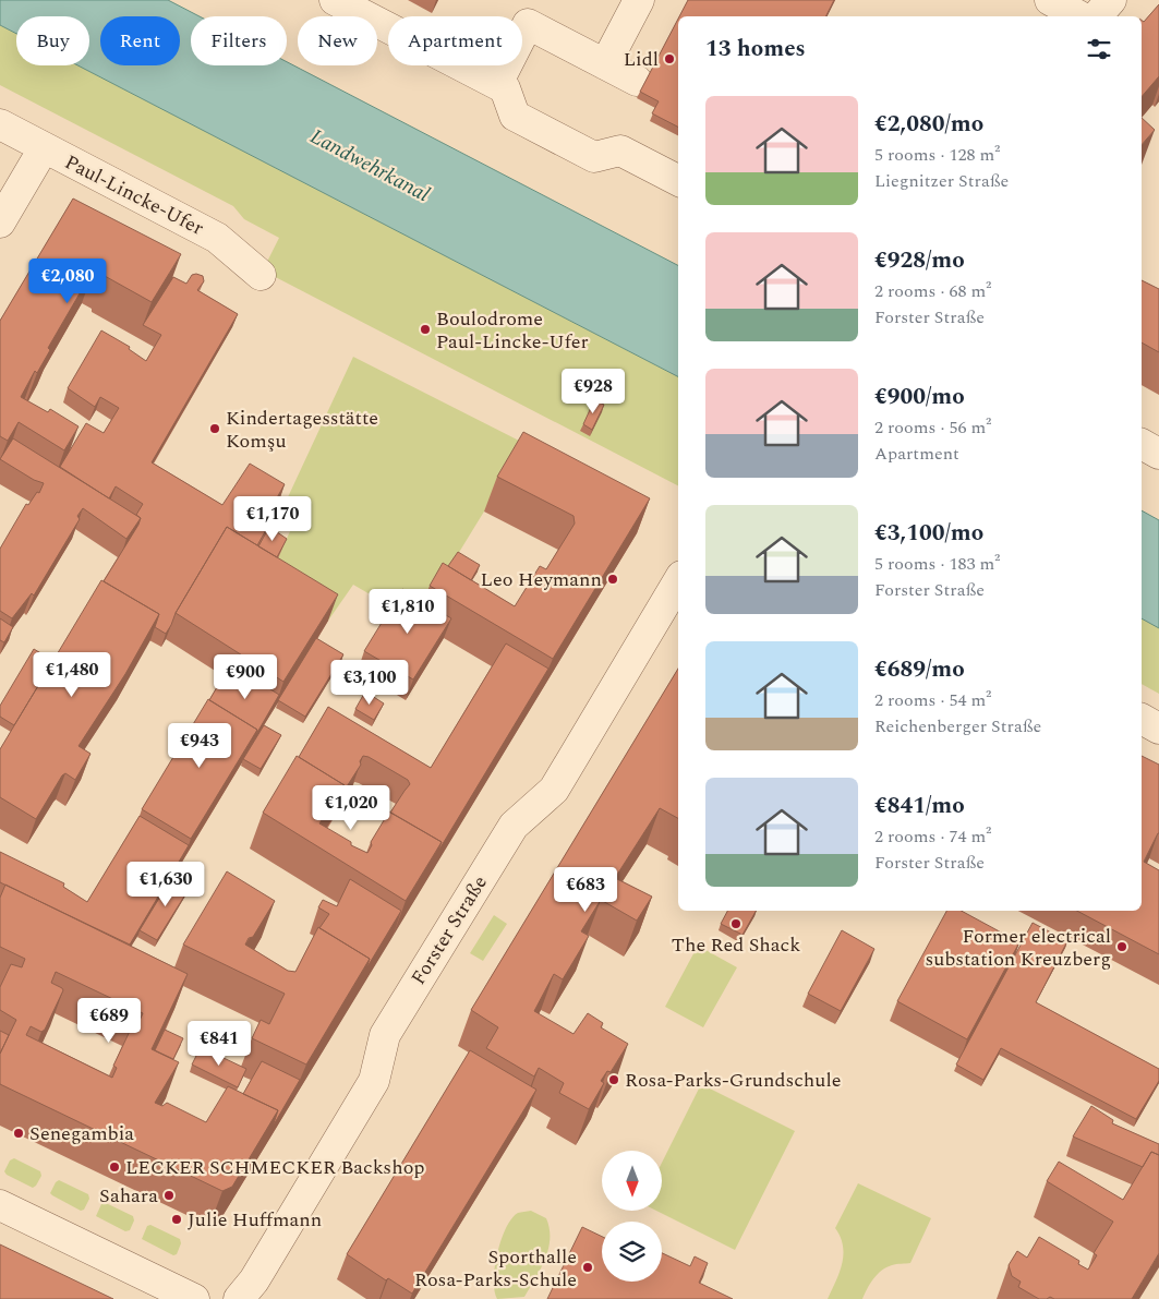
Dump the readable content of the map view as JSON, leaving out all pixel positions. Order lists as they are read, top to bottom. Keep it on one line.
{"streets":{"street":["Paul-Lincke-Ufer","Forster Straße"]},"water":["Landwehrkanal"],"places":["Lidl","Boulodrome Paul-Lincke-Ufer","Kindertagesstätte Komşu","Leo Heymann","The Red Shack","Former electrical substation Kreuzberg","Rosa-Parks-Grundschule","Senegambia","LECKER SCHMECKER Backshop","Sahara","Julie Huffmann","Sporthalle Rosa-Parks-Schule"],"north":"bottom","page":{"chip":["Buy","Rent","Filters","New","Apartment"],"heading":"13 homes","list":[{"name":"€2,080/mo","note":"5 rooms · 128 m² · Liegnitzer Straße"},{"name":"€928/mo","note":"2 rooms · 68 m² · Forster Straße"},{"name":"€900/mo","note":"2 rooms · 56 m² · Apartment"},{"name":"€3,100/mo","note":"5 rooms · 183 m² · Forster Straße"},{"name":"€689/mo","note":"2 rooms · 54 m² · Reichenberger Straße"},{"name":"€841/mo","note":"2 rooms · 74 m² · Forster Straße"}],"price":["€2,080","€928","€1,170","€1,810","€1,480","€900","€3,100","€943","€1,020","€1,630","€683","€689","€841"]}}
